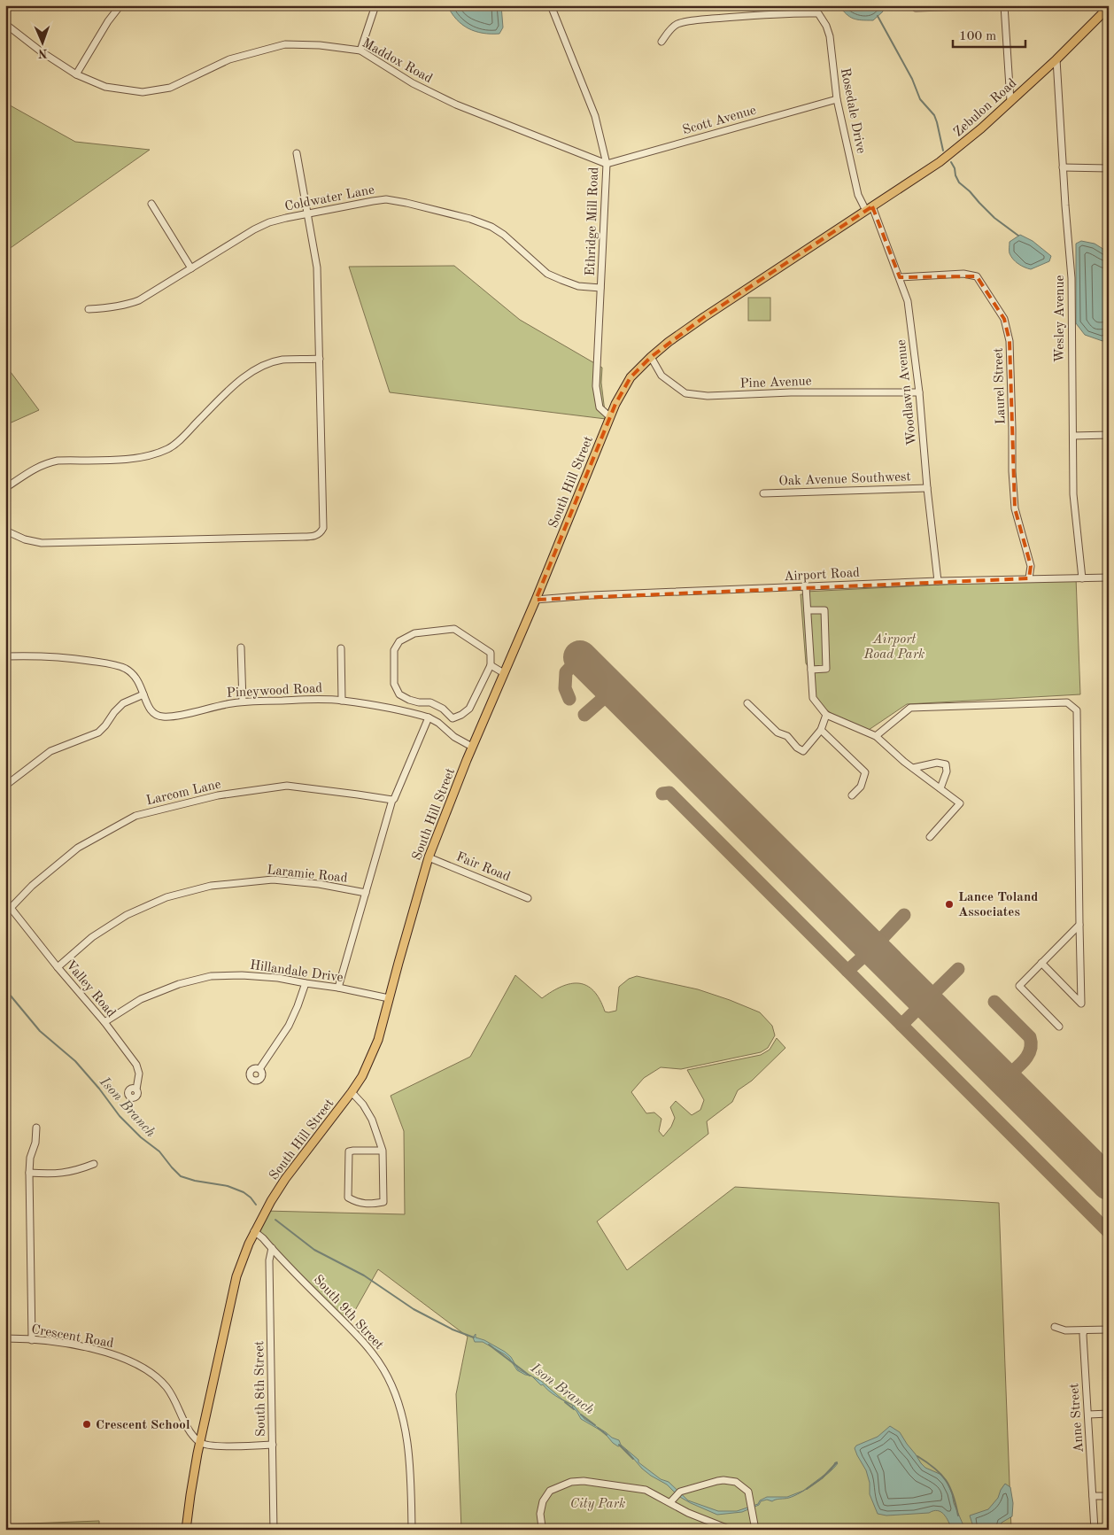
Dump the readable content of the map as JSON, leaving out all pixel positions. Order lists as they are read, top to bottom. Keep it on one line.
{"streets":{"main road":["Zebulon Road","South Hill Street"],"street":["Maddox Road","Rosedale Drive","Scott Avenue","Coldwater Lane","Ethridge Mill Road","Wesley Avenue","Pine Avenue","Laurel Street","Woodlawn Avenue","Oak Avenue Southwest","Airport Road","Pineywood Road","Larcom Lane","Fair Road","Laramie Road","Hillandale Drive","Valley Road","South 9th Street","Crescent Road","South 8th Street","Anne Street"]},"crossings":[["Maddox Road","Scott Avenue"],["Maddox Road","Ethridge Mill Road"],["Zebulon Road","Rosedale Drive"],["Zebulon Road","Wesley Avenue"],["Zebulon Road","Woodlawn Avenue"],["Zebulon Road","South Hill Street"],["Rosedale Drive","Scott Avenue"],["Rosedale Drive","Woodlawn Avenue"],["Rosedale Drive","South Hill Street"],["Scott Avenue","Ethridge Mill Road"],["Coldwater Lane","Ethridge Mill Road"],["Ethridge Mill Road","South Hill Street"],["Wesley Avenue","Airport Road"],["Pine Avenue","Woodlawn Avenue"],["Pine Avenue","South Hill Street"],["Laurel Street","Woodlawn Avenue"],["Laurel Street","Airport Road"],["Woodlawn Avenue","Oak Avenue Southwest"],["Woodlawn Avenue","South Hill Street"],["Woodlawn Avenue","Airport Road"],["South Hill Street","Airport Road"],["South Hill Street","Pineywood Road"],["South Hill Street","Fair Road"],["South Hill Street","Hillandale Drive"],["South Hill Street","South 9th Street"],["South Hill Street","Crescent Road"],["Larcom Lane","Valley Road"],["Laramie Road","Valley Road"],["Hillandale Drive","Valley Road"],["South 9th Street","South 8th Street"]],"water":["Ison Branch"],"parks":["Airport Road Park","City Park"],"places":["Lance Toland Associates","Crescent School"],"scale_bar":"100 m","north":"bottom"}
